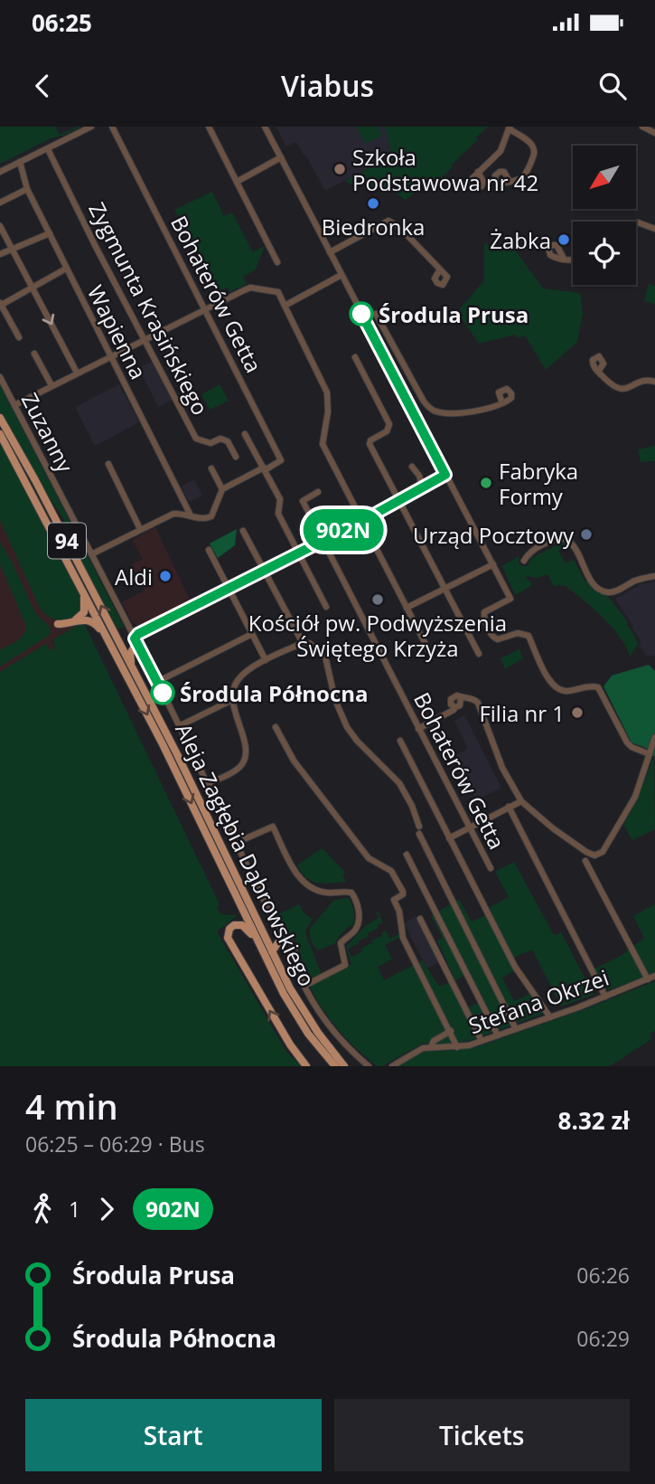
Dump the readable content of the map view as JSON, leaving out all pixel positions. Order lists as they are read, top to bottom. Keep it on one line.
{"streets":{"main road":["94","Aleja Zagłębia Dąbrowskiego"],"street":["Bohaterów Getta","Zygmunta Krasińskiego","Wapienna","Zuzanny","Stefana Okrzei"]},"places":["Szkoła Podstawowa nr 42","Biedronka","Żabka","Środula Prusa","Fabryka Formy","Urząd Pocztowy","Aldi","Kościół pw. Podwyższenia Świętego Krzyża","Środula Północna","Filia nr 1"],"lines":["bus line 902N"],"north":"bottom left","page":{"status":"06:25","header":"Viabus","on_map":"902N","heading":["4 min","06:25 – 06:29 · Bus","8.32 zł"],"legs":["1","902N"],"list":[{"name":"Środula Prusa","value":"06:26"},{"name":"Środula Północna","value":"06:29"}],"buttons":["Start","Tickets"]}}
